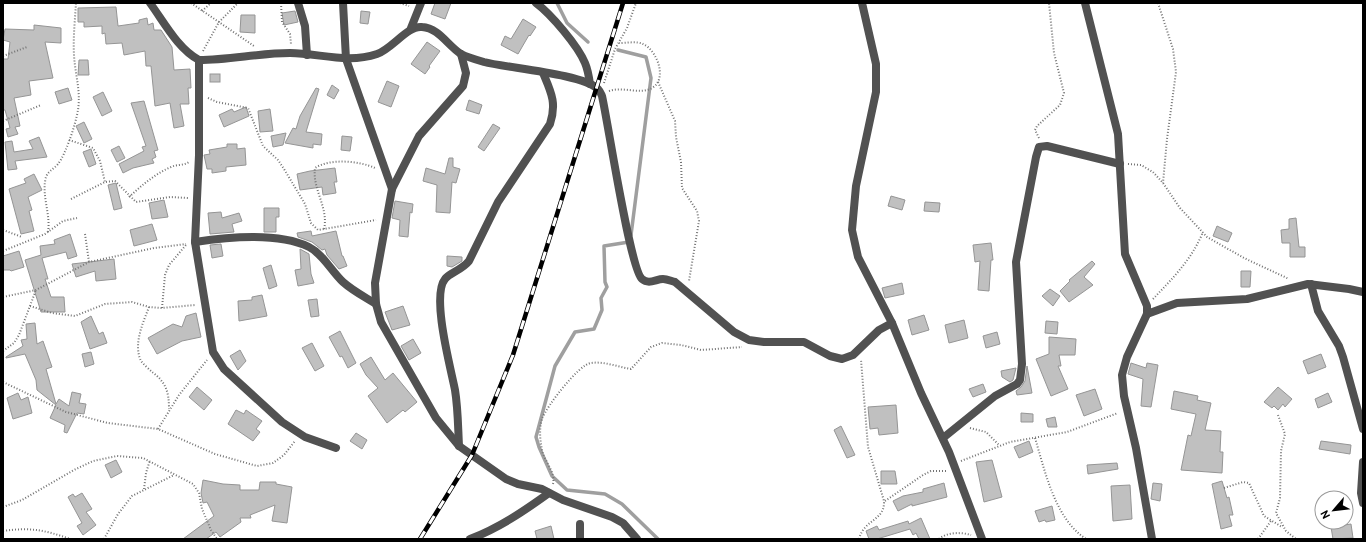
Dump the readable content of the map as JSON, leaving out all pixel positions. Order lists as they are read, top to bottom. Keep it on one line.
{"north":"bottom left"}
